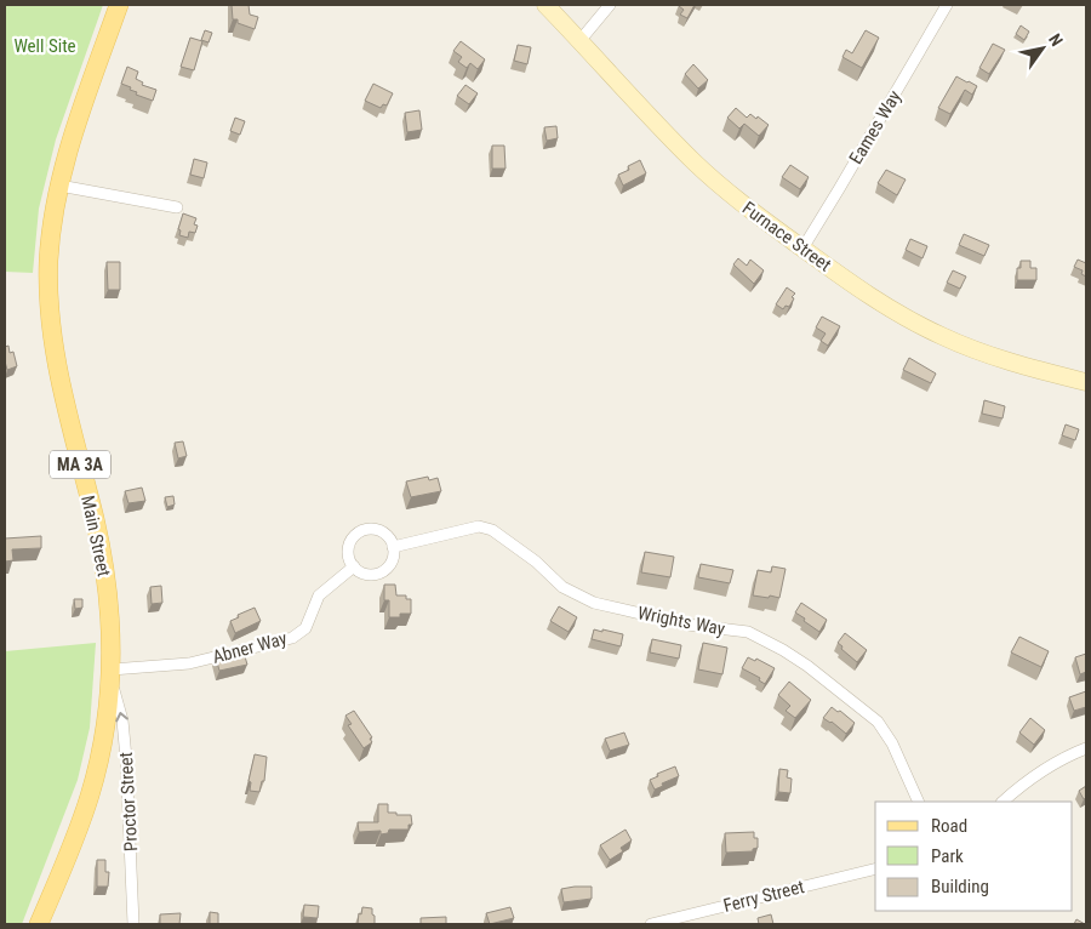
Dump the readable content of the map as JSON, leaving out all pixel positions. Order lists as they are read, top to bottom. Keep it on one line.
{"streets":{"main road":["Furnace Street","MA 3A","Main Street"],"street":["Eames Way","Wrights Way","Abner Way","Proctor Street","Ferry Street"]},"crossings":[["Eames Way","Furnace Street"],["Main Street","Abner Way"],["Main Street","Proctor Street"],["Wrights Way","Abner Way"],["Abner Way","Proctor Street"]],"one_way":["Proctor Street"],"parks":["Well Site"],"legend":["Road","Park","Building"],"north":"top right"}
